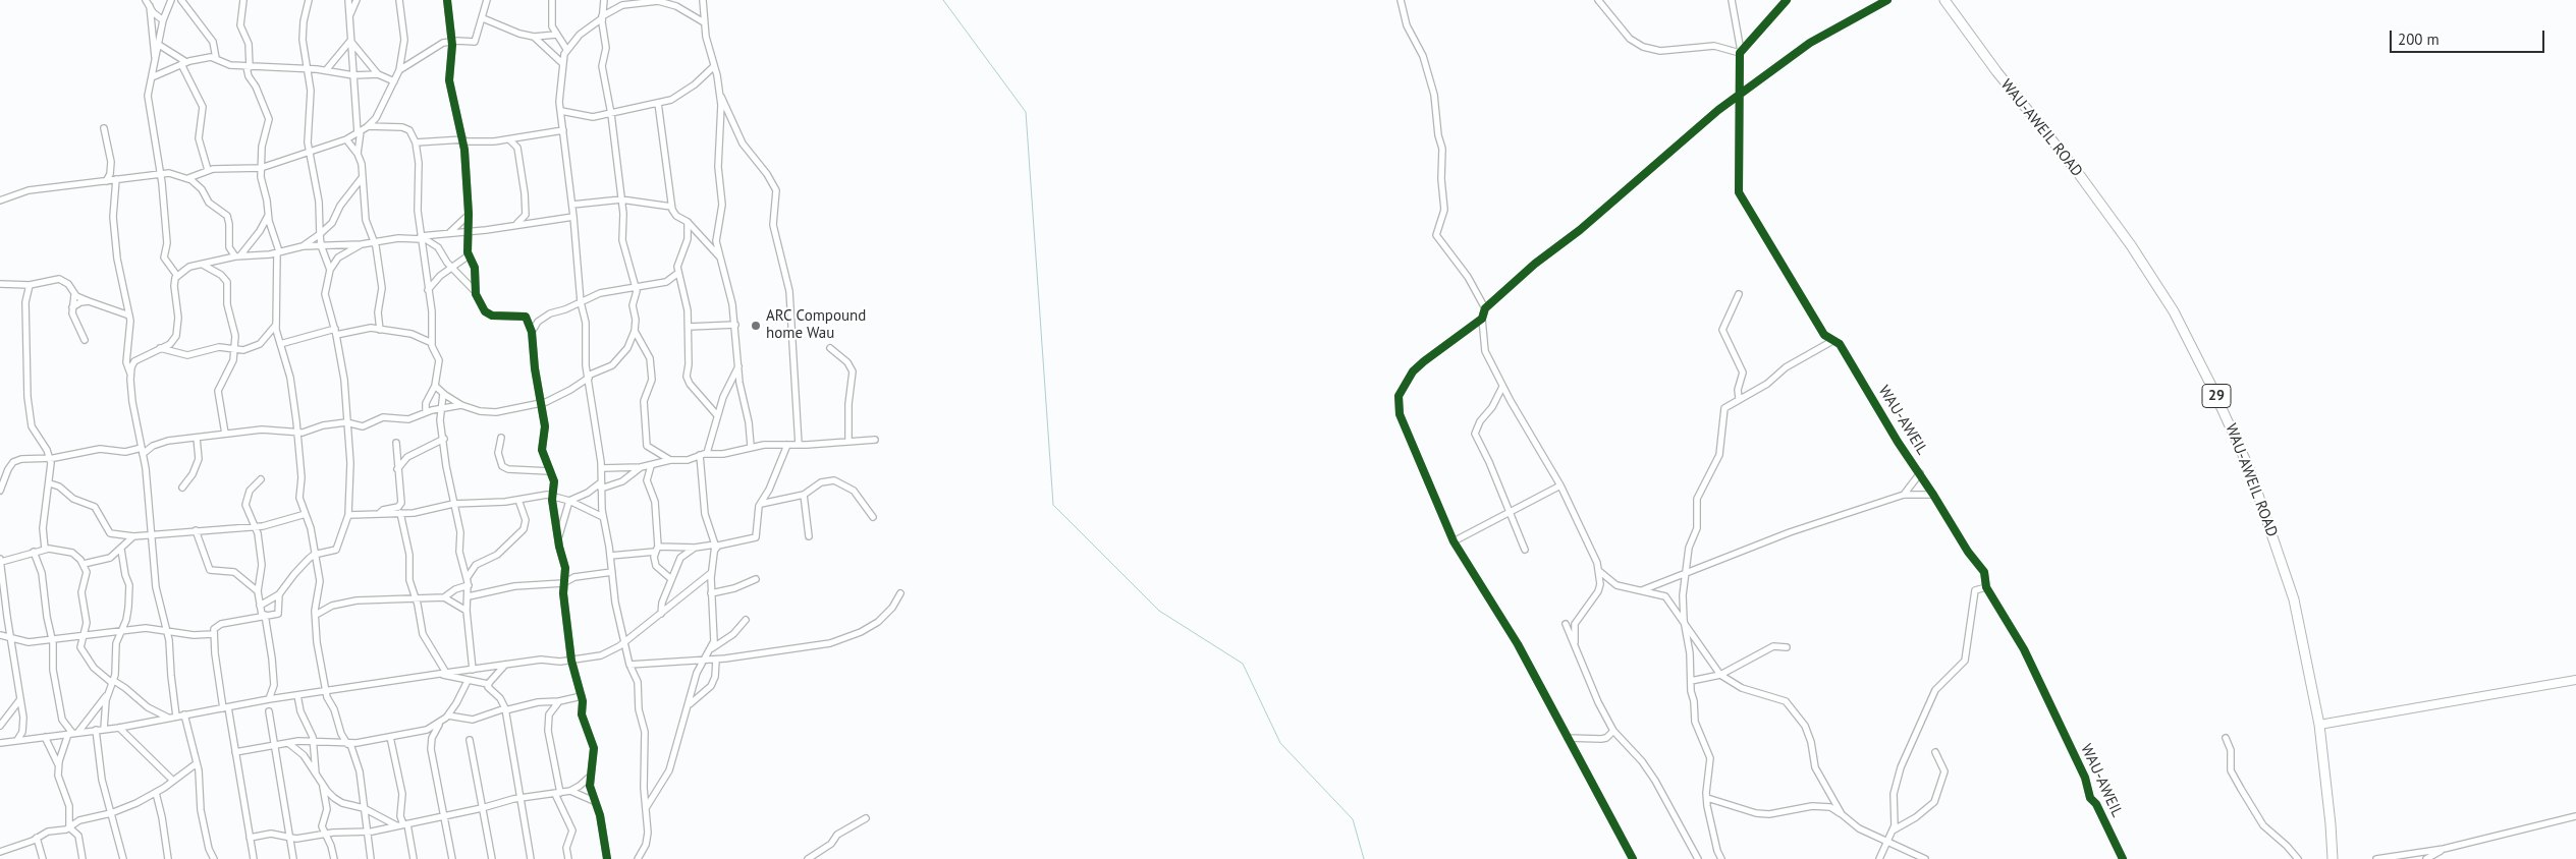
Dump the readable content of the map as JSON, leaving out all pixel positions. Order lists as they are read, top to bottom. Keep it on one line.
{"streets":{"main road":["WAU-AWEIL ROAD","29"],"street":["WAU-AWEIL"]},"places":["ARC Compound home Wau"],"scale_bar":"200 m"}
